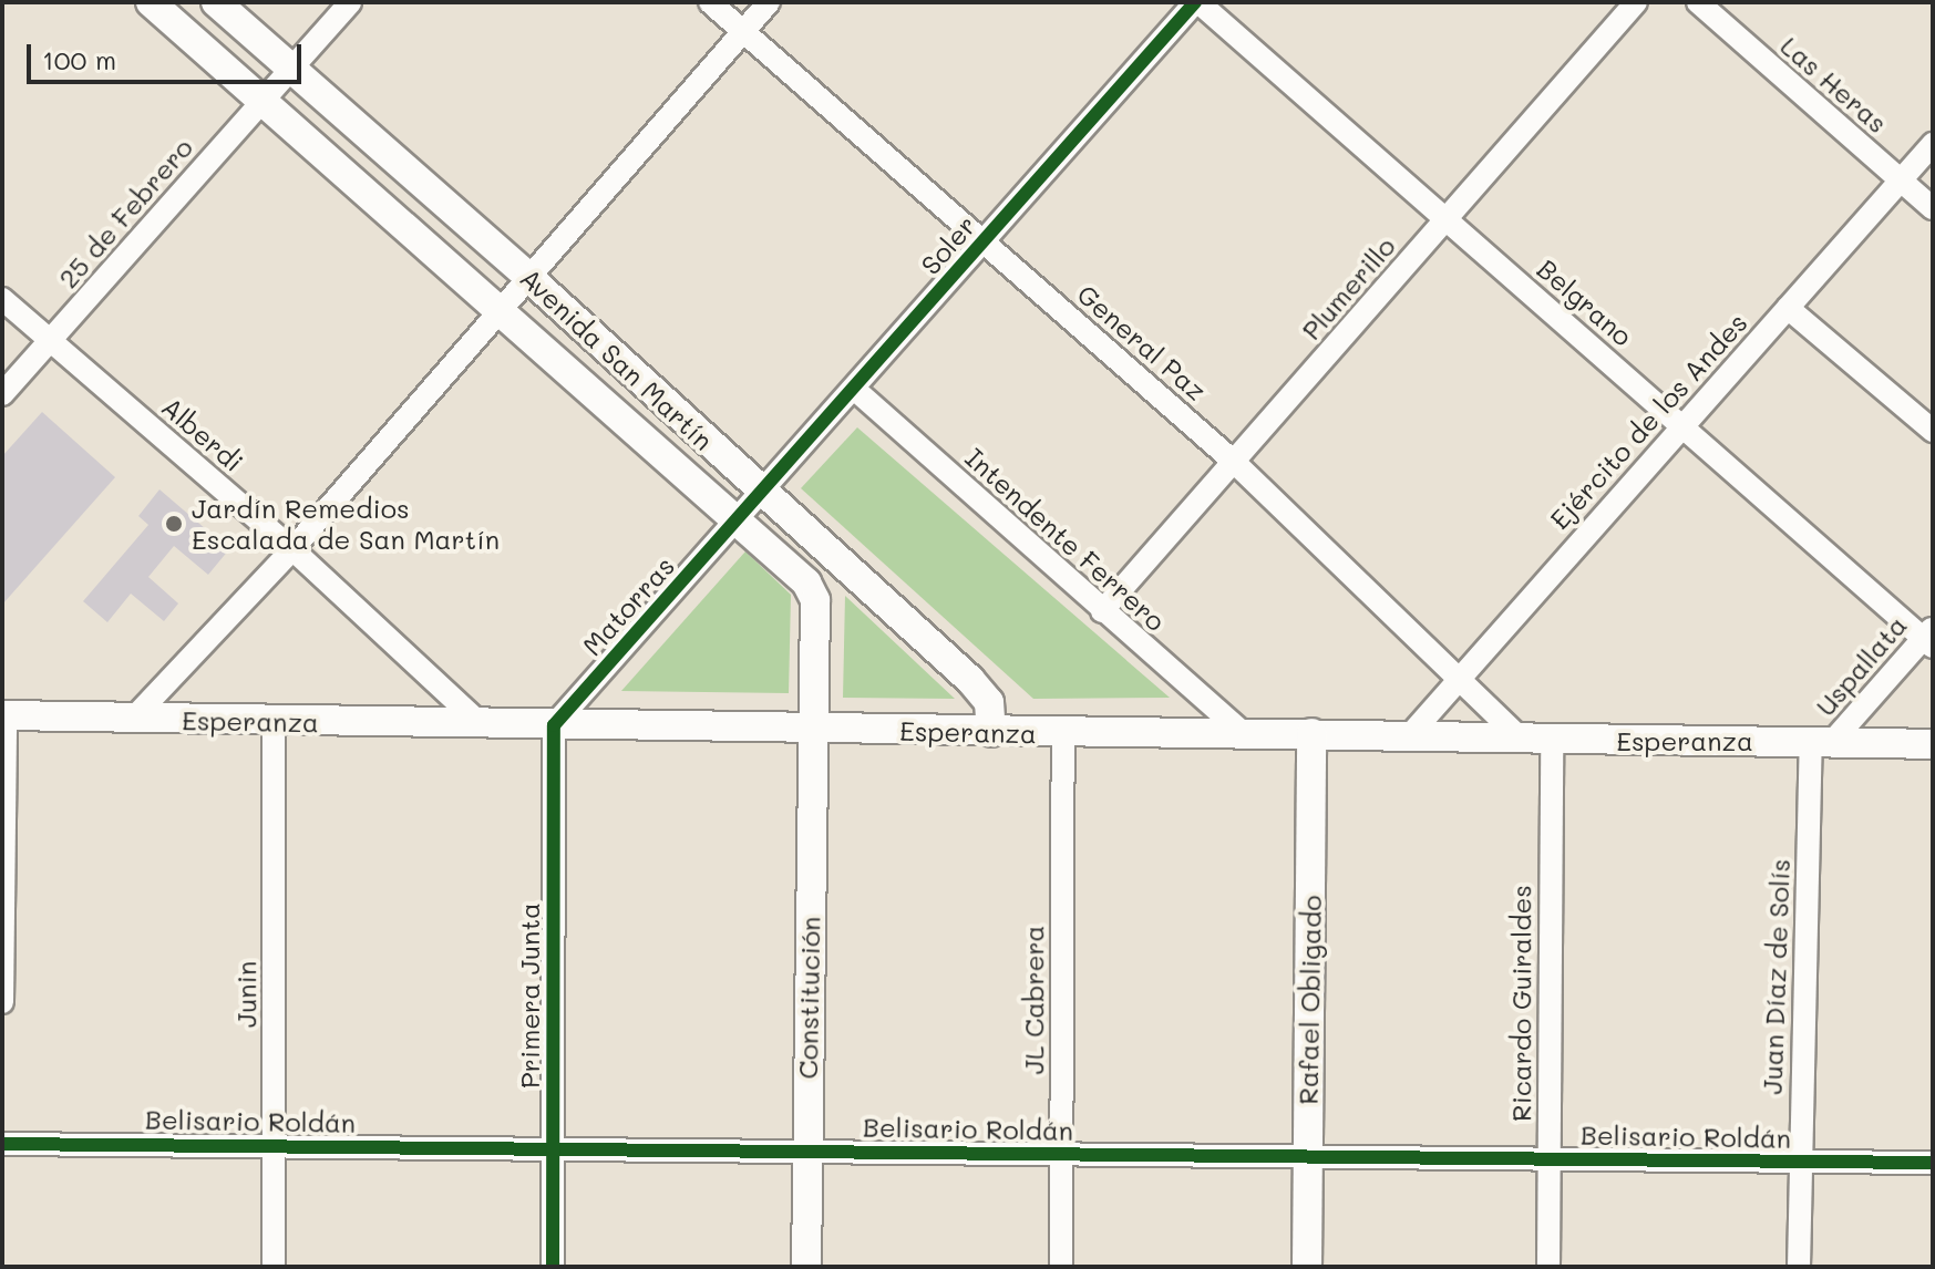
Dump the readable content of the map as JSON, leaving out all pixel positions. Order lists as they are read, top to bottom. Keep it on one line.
{"streets":{"main road":["Avenida San Martín","Esperanza","Constitución","Rafael Obligado"],"street":["Las Heras","25 de Febrero","Soler","Plumerillo","Belgrano","General Paz","Ejército de los Andes","Alberdi","Intendente Ferrero","Matorras","Uspallata","Juan Díaz de Solís","Junin","Primera Junta","JL Cabrera","Ricardo Guiraldes","Belisario Roldán"]},"crossings":[["Las Heras","Ejército de los Andes"],["25 de Febrero","Avenida San Martín"],["25 de Febrero","Alberdi"],["Soler","Belgrano"],["Soler","General Paz"],["Soler","Avenida San Martín"],["Soler","Intendente Ferrero"],["Soler","Matorras"],["Plumerillo","Belgrano"],["Plumerillo","General Paz"],["Plumerillo","Intendente Ferrero"],["Belgrano","Ejército de los Andes"],["Belgrano","Uspallata"],["General Paz","Ejército de los Andes"],["General Paz","Esperanza"],["Avenida San Martín","Matorras"],["Avenida San Martín","Esperanza"],["Avenida San Martín","Constitución"],["Ejército de los Andes","Esperanza"],["Alberdi","Esperanza"],["Intendente Ferrero","Esperanza"],["Matorras","Esperanza"],["Matorras","Primera Junta"],["Uspallata","Esperanza"],["Uspallata","Juan Díaz de Solís"],["Esperanza","Juan Díaz de Solís"],["Esperanza","Junin"],["Esperanza","Primera Junta"],["Esperanza","Constitución"],["Esperanza","JL Cabrera"],["Esperanza","Rafael Obligado"],["Esperanza","Ricardo Guiraldes"],["Juan Díaz de Solís","Belisario Roldán"],["Junin","Belisario Roldán"],["Primera Junta","Belisario Roldán"],["Constitución","Belisario Roldán"],["JL Cabrera","Belisario Roldán"],["Rafael Obligado","Belisario Roldán"],["Ricardo Guiraldes","Belisario Roldán"]],"places":["Jardín Remedios Escalada de San Martín"],"scale_bar":"100 m"}
